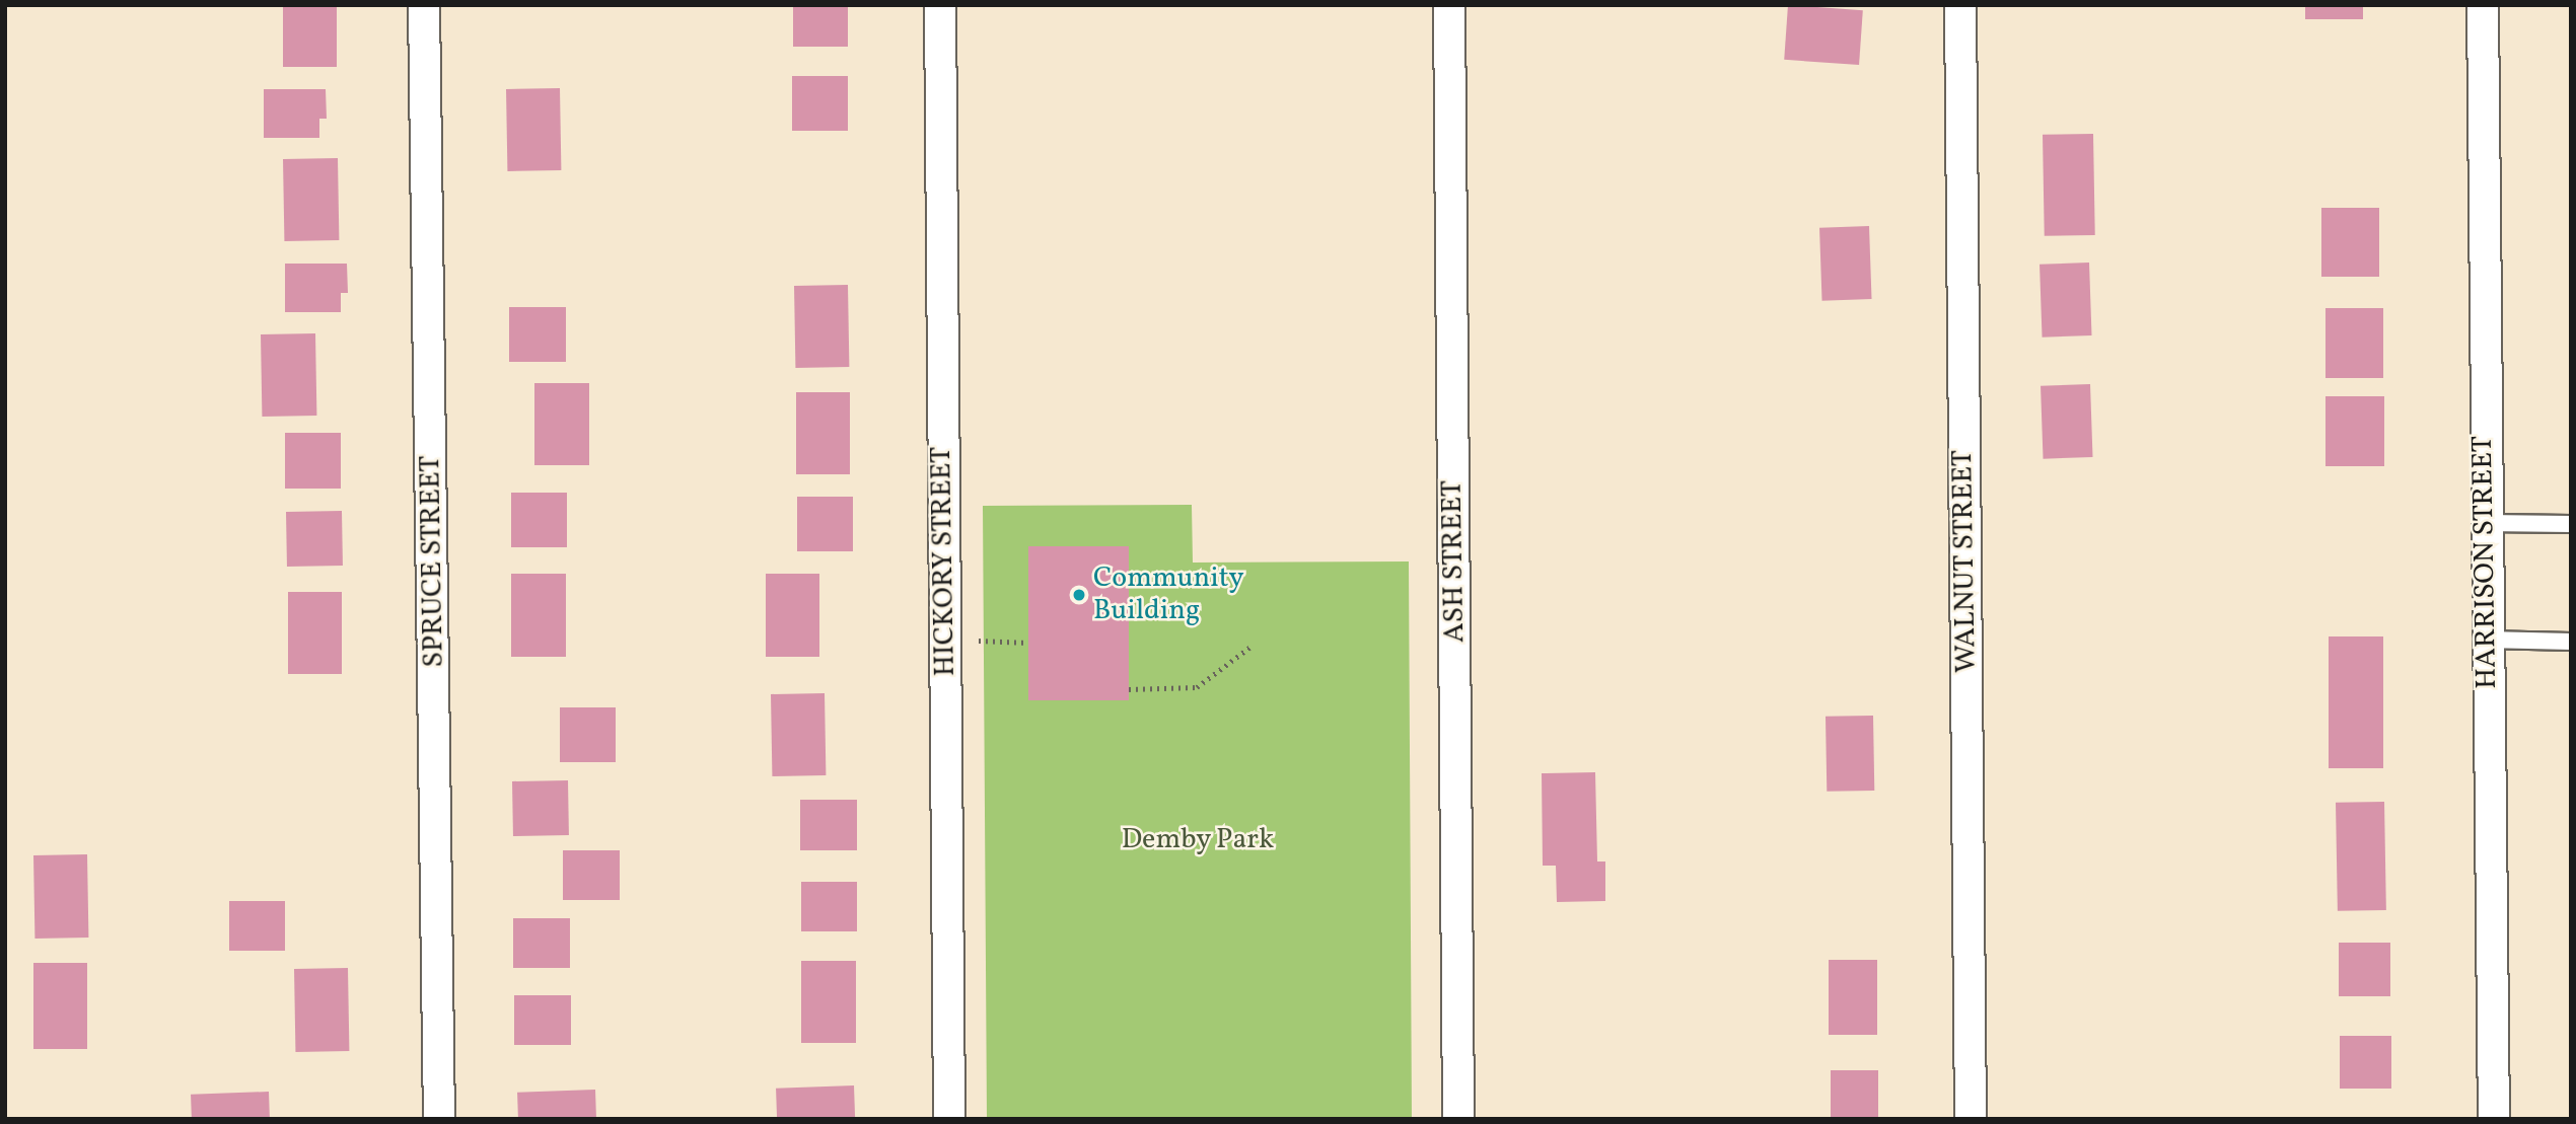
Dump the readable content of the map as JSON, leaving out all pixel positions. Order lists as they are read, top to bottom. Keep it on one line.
{"streets":{"street":["SPRUCE STREET","HICKORY STREET","ASH STREET","WALNUT STREET","HARRISON STREET"]},"parks":["Demby Park"],"places":["Community Building"]}
